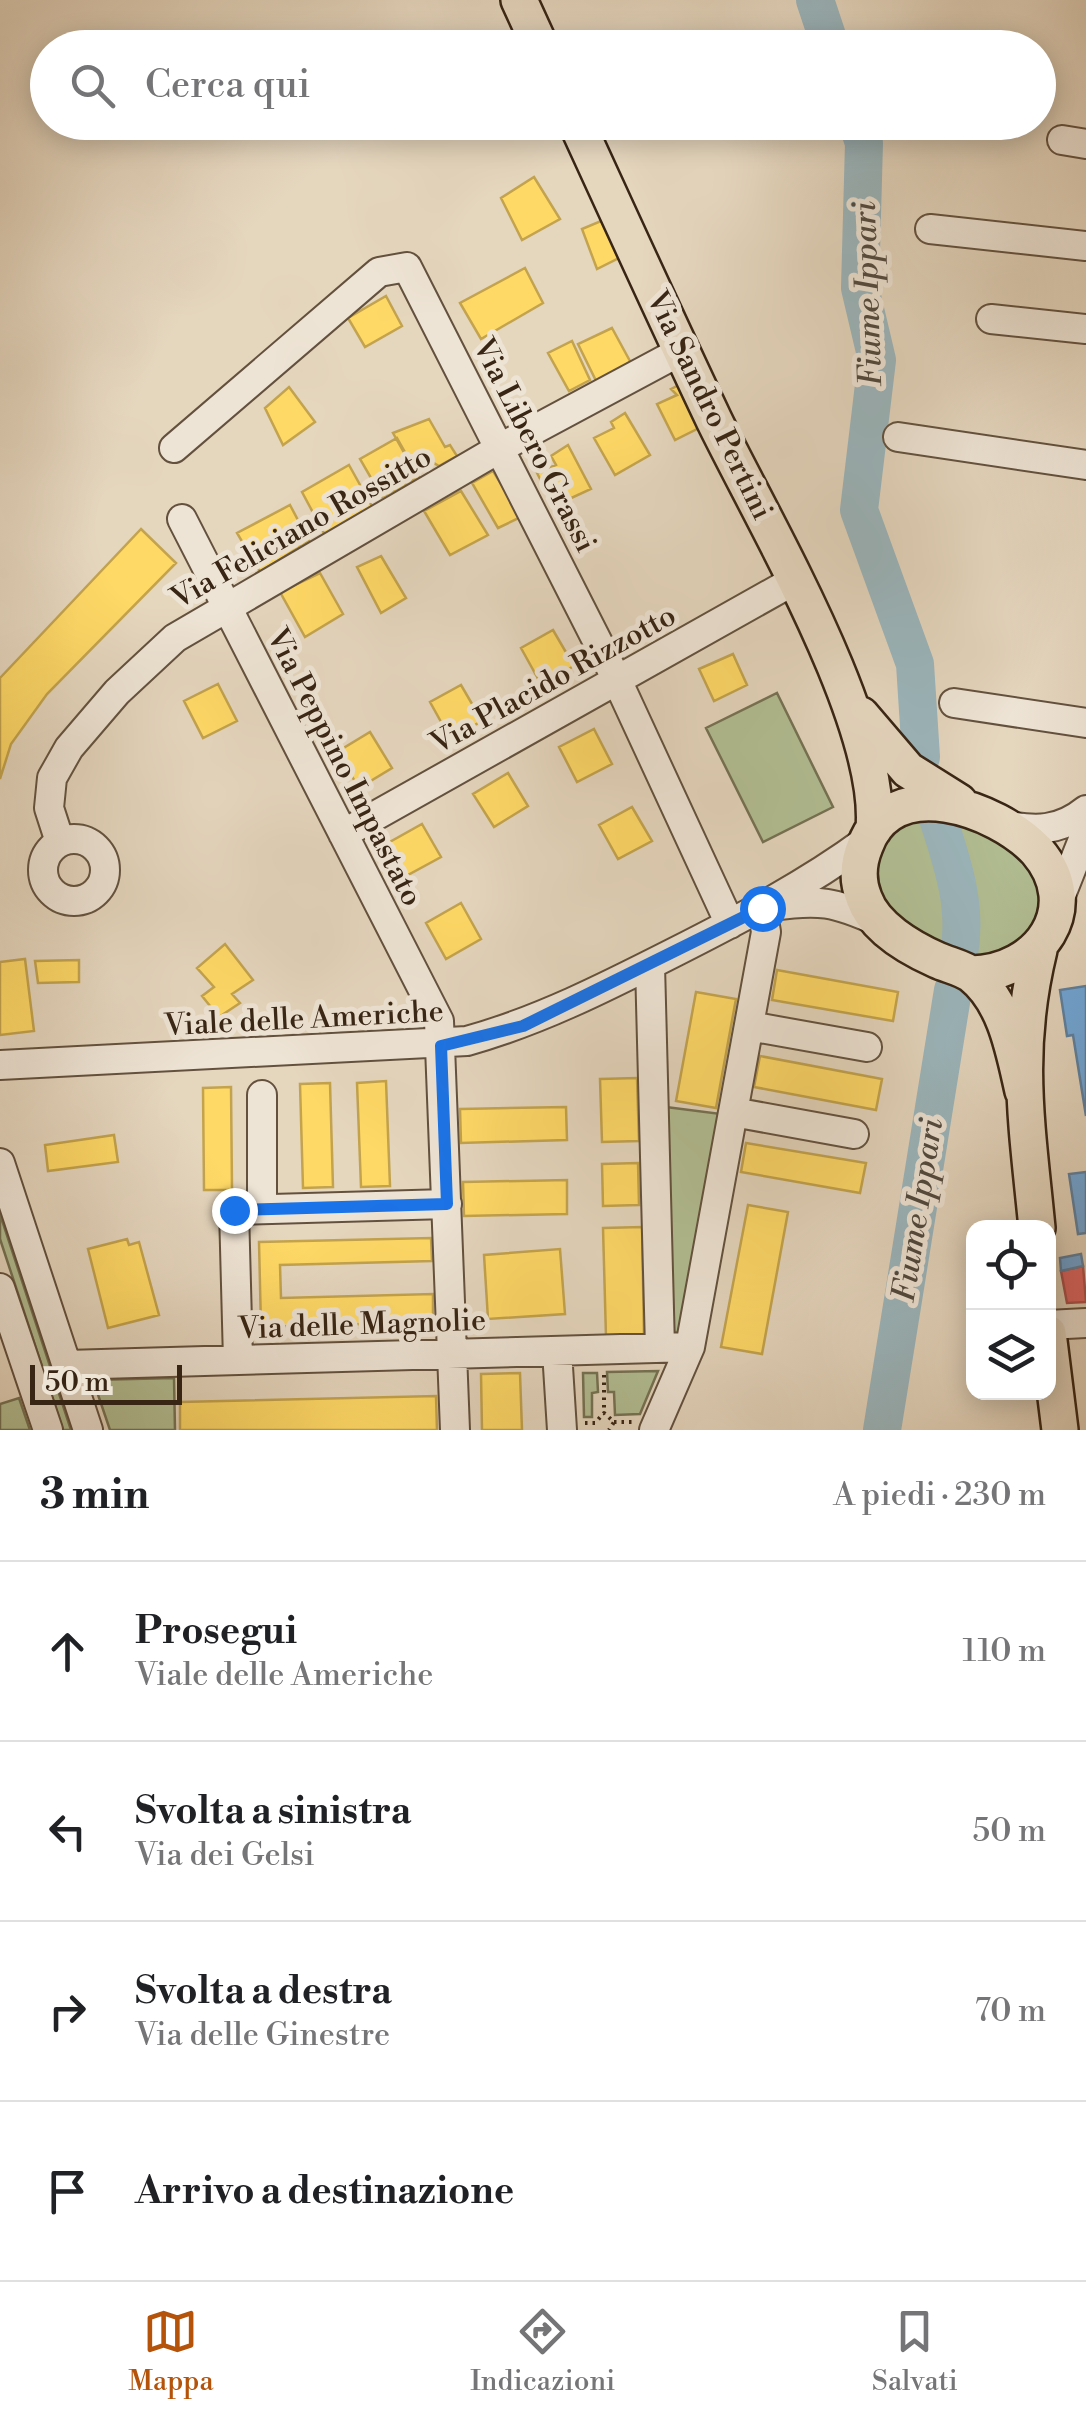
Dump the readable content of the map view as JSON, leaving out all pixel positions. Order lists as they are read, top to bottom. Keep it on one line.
{"streets":{"main road":["Via Sandro Pertini"],"street":["Via Libero Grassi","Via Feliciano Rossitto","Via Placido Rizzotto","Via Peppino Impastato","Viale delle Americhe","Via delle Magnolie"]},"crossings":[["Via Sandro Pertini","Via Feliciano Rossitto"],["Via Sandro Pertini","Via Placido Rizzotto"],["Via Libero Grassi","Via Feliciano Rossitto"],["Via Libero Grassi","Via Placido Rizzotto"],["Via Libero Grassi","Viale delle Americhe"],["Via Feliciano Rossitto","Via Peppino Impastato"],["Via Placido Rizzotto","Via Peppino Impastato"],["Via Peppino Impastato","Viale delle Americhe"],["Via Peppino Impastato","Via delle Magnolie"]],"water":["Fiume Ippari"],"scale_bar":"50 m","page":{"search":"Cerca qui","scale":"50 m","heading":["3 min","A piedi · 230 m"],"list":[["Prosegui","Viale delle Americhe","110 m"],["Svolta a sinistra","Via dei Gelsi","50 m"],["Svolta a destra","Via delle Ginestre","70 m"],"Arrivo a destinazione"],"nav":["Mappa","Indicazioni","Salvati"]}}
